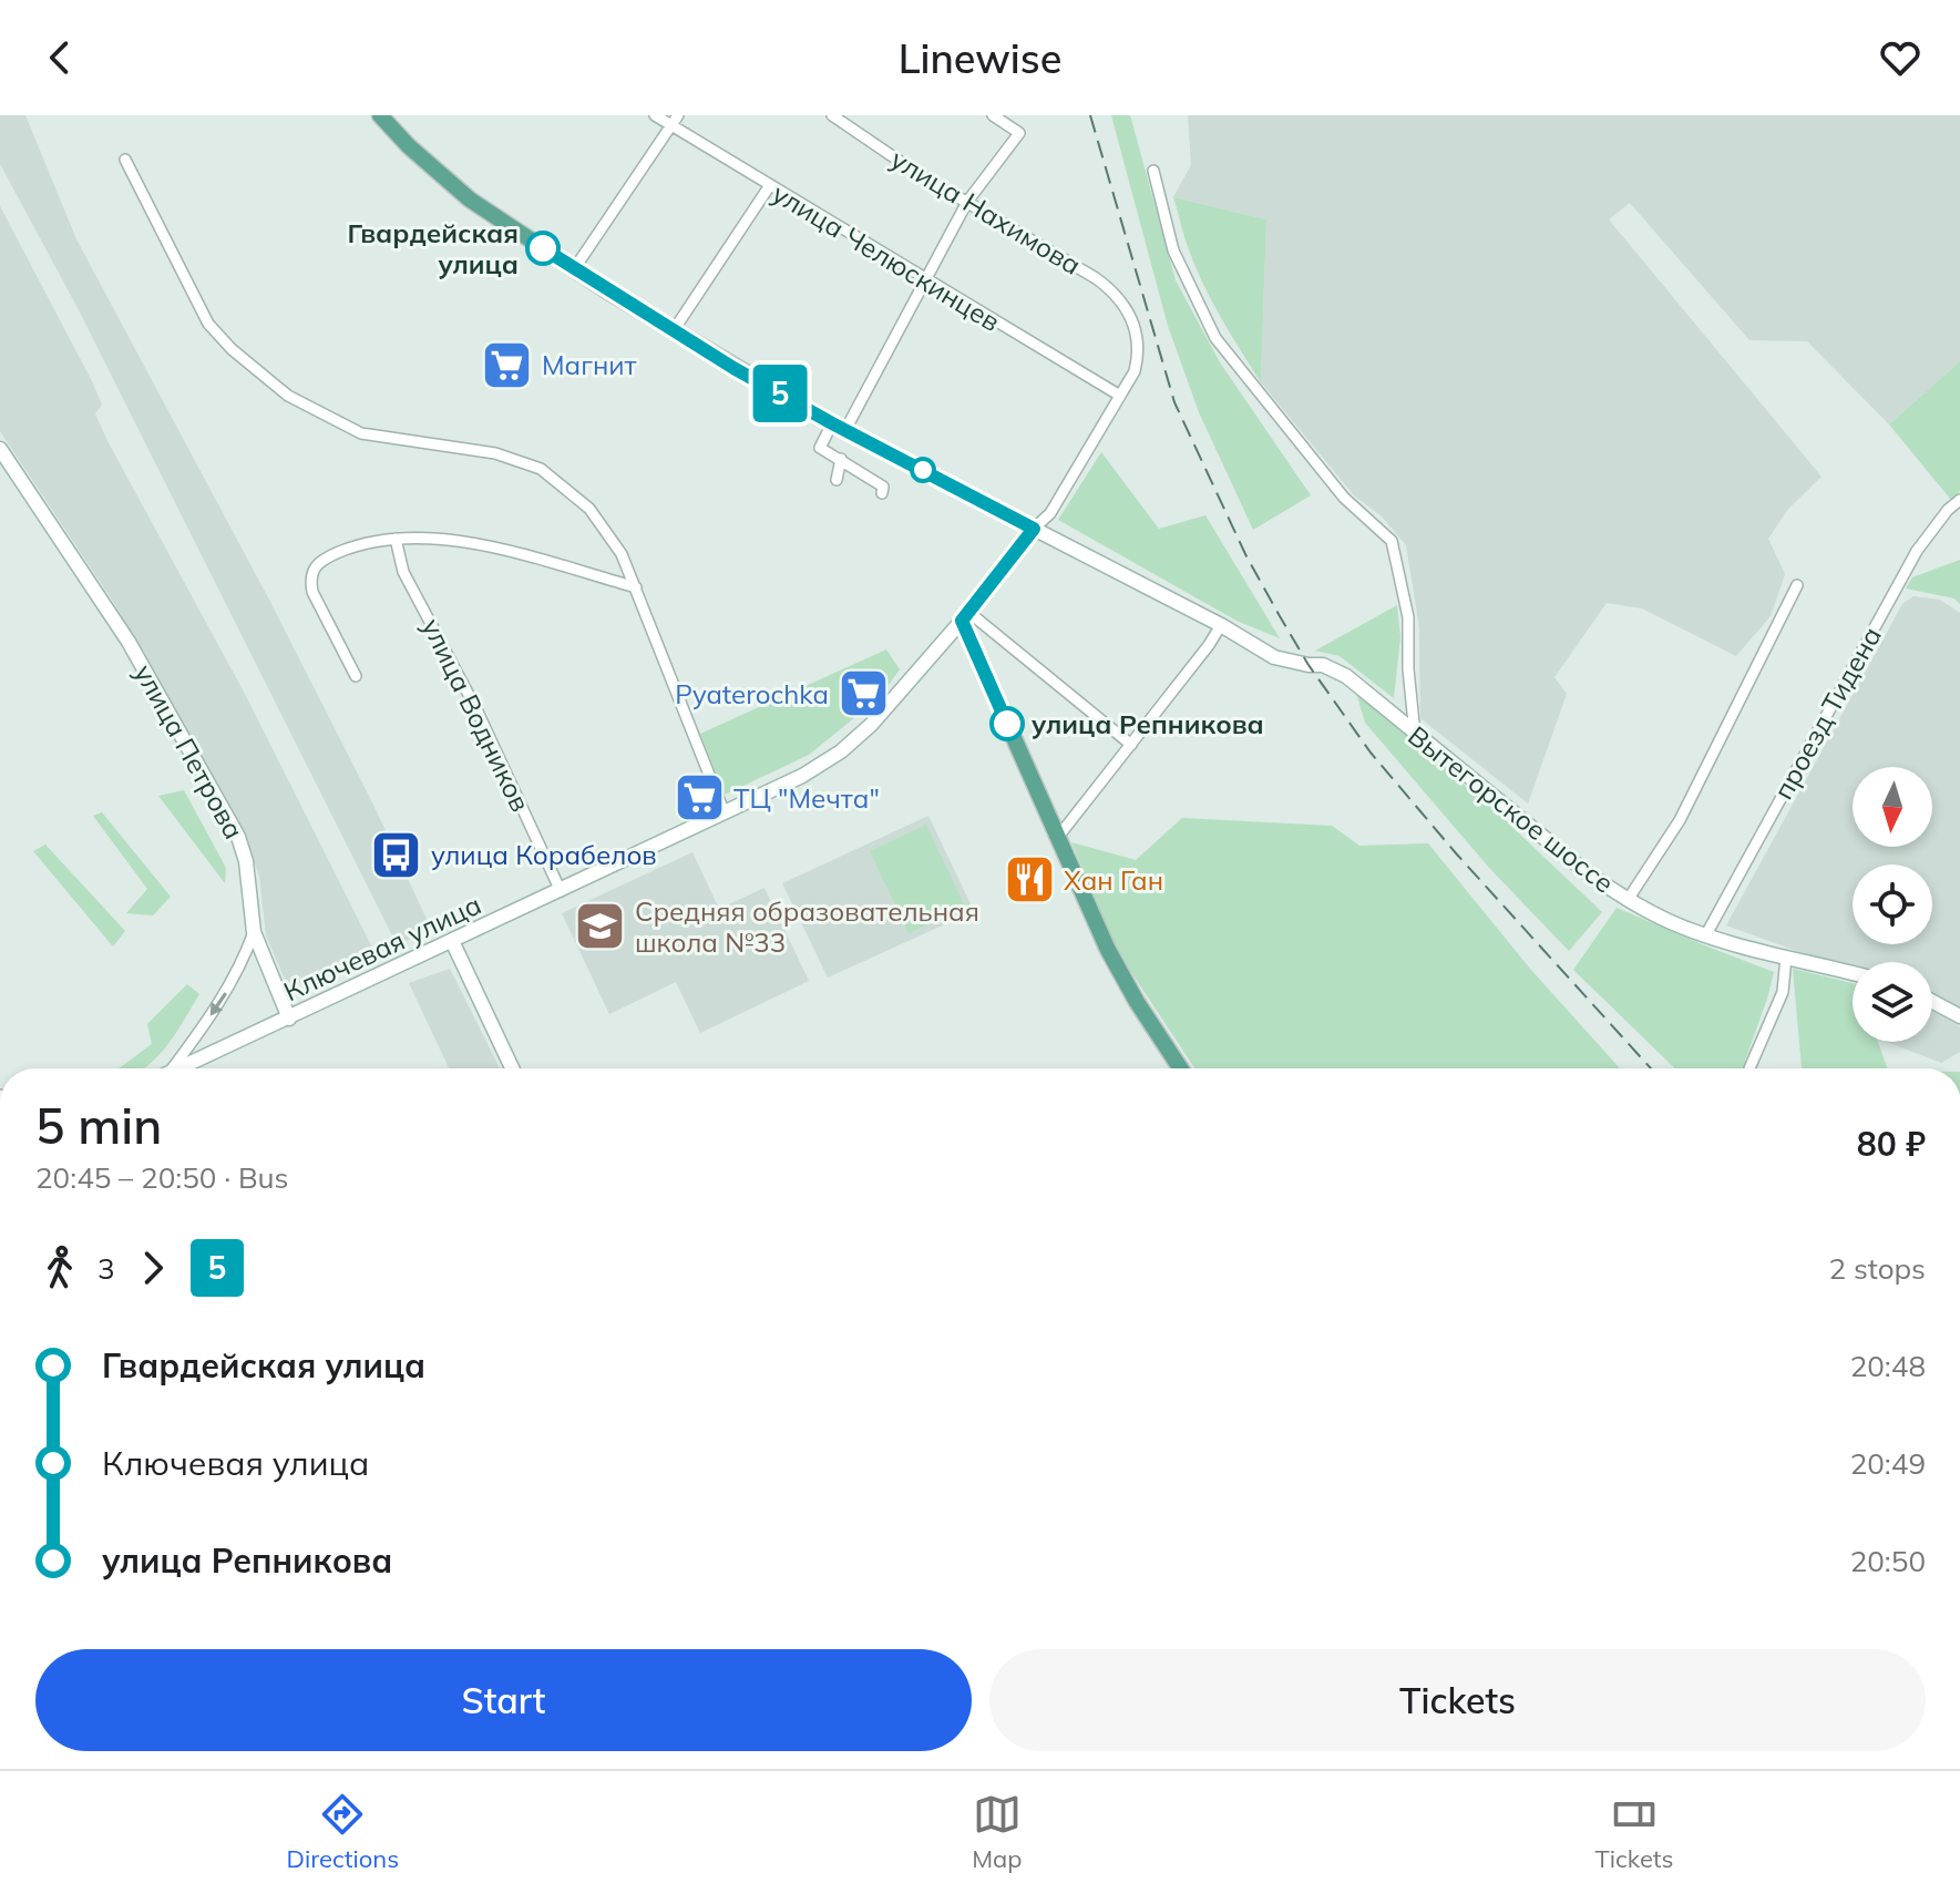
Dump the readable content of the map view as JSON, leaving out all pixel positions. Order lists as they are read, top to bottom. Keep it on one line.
{"streets":{"main road":["улица Петрова","Вытегорское шоссе","Ключевая улица"],"street":["улица Нахимова","улица Челюскинцев","проезд Тидена","улица Водников"]},"crossings":[["улица Нахимова","улица Челюскинцев"],["улица Нахимова","Ключевая улица"],["проезд Тидена","Вытегорское шоссе"],["улица Водников","Ключевая улица"]],"places":{"other":["Гвардейская улица","улица Репникова"],"supermarket":["Магнит","Pyaterochka","ТЦ \"Мечта\""],"bus stop":["улица Корабелов"],"restaurant":["Хан Ган"],"school or university":["Средняя образовательная школа №33"]},"lines":["bus line 5"],"north":"bottom","page":{"header":"Linewise","on_map":"5","heading":["5 min","20:45 – 20:50 · Bus","80 ₽"],"legs":["3","5","2 stops"],"list":[{"name":"Гвардейская улица","value":"20:48"},{"name":"Ключевая улица","value":"20:49"},{"name":"улица Репникова","value":"20:50"}],"buttons":["Start","Tickets"],"tabs":["Directions","Map","Tickets"]}}
